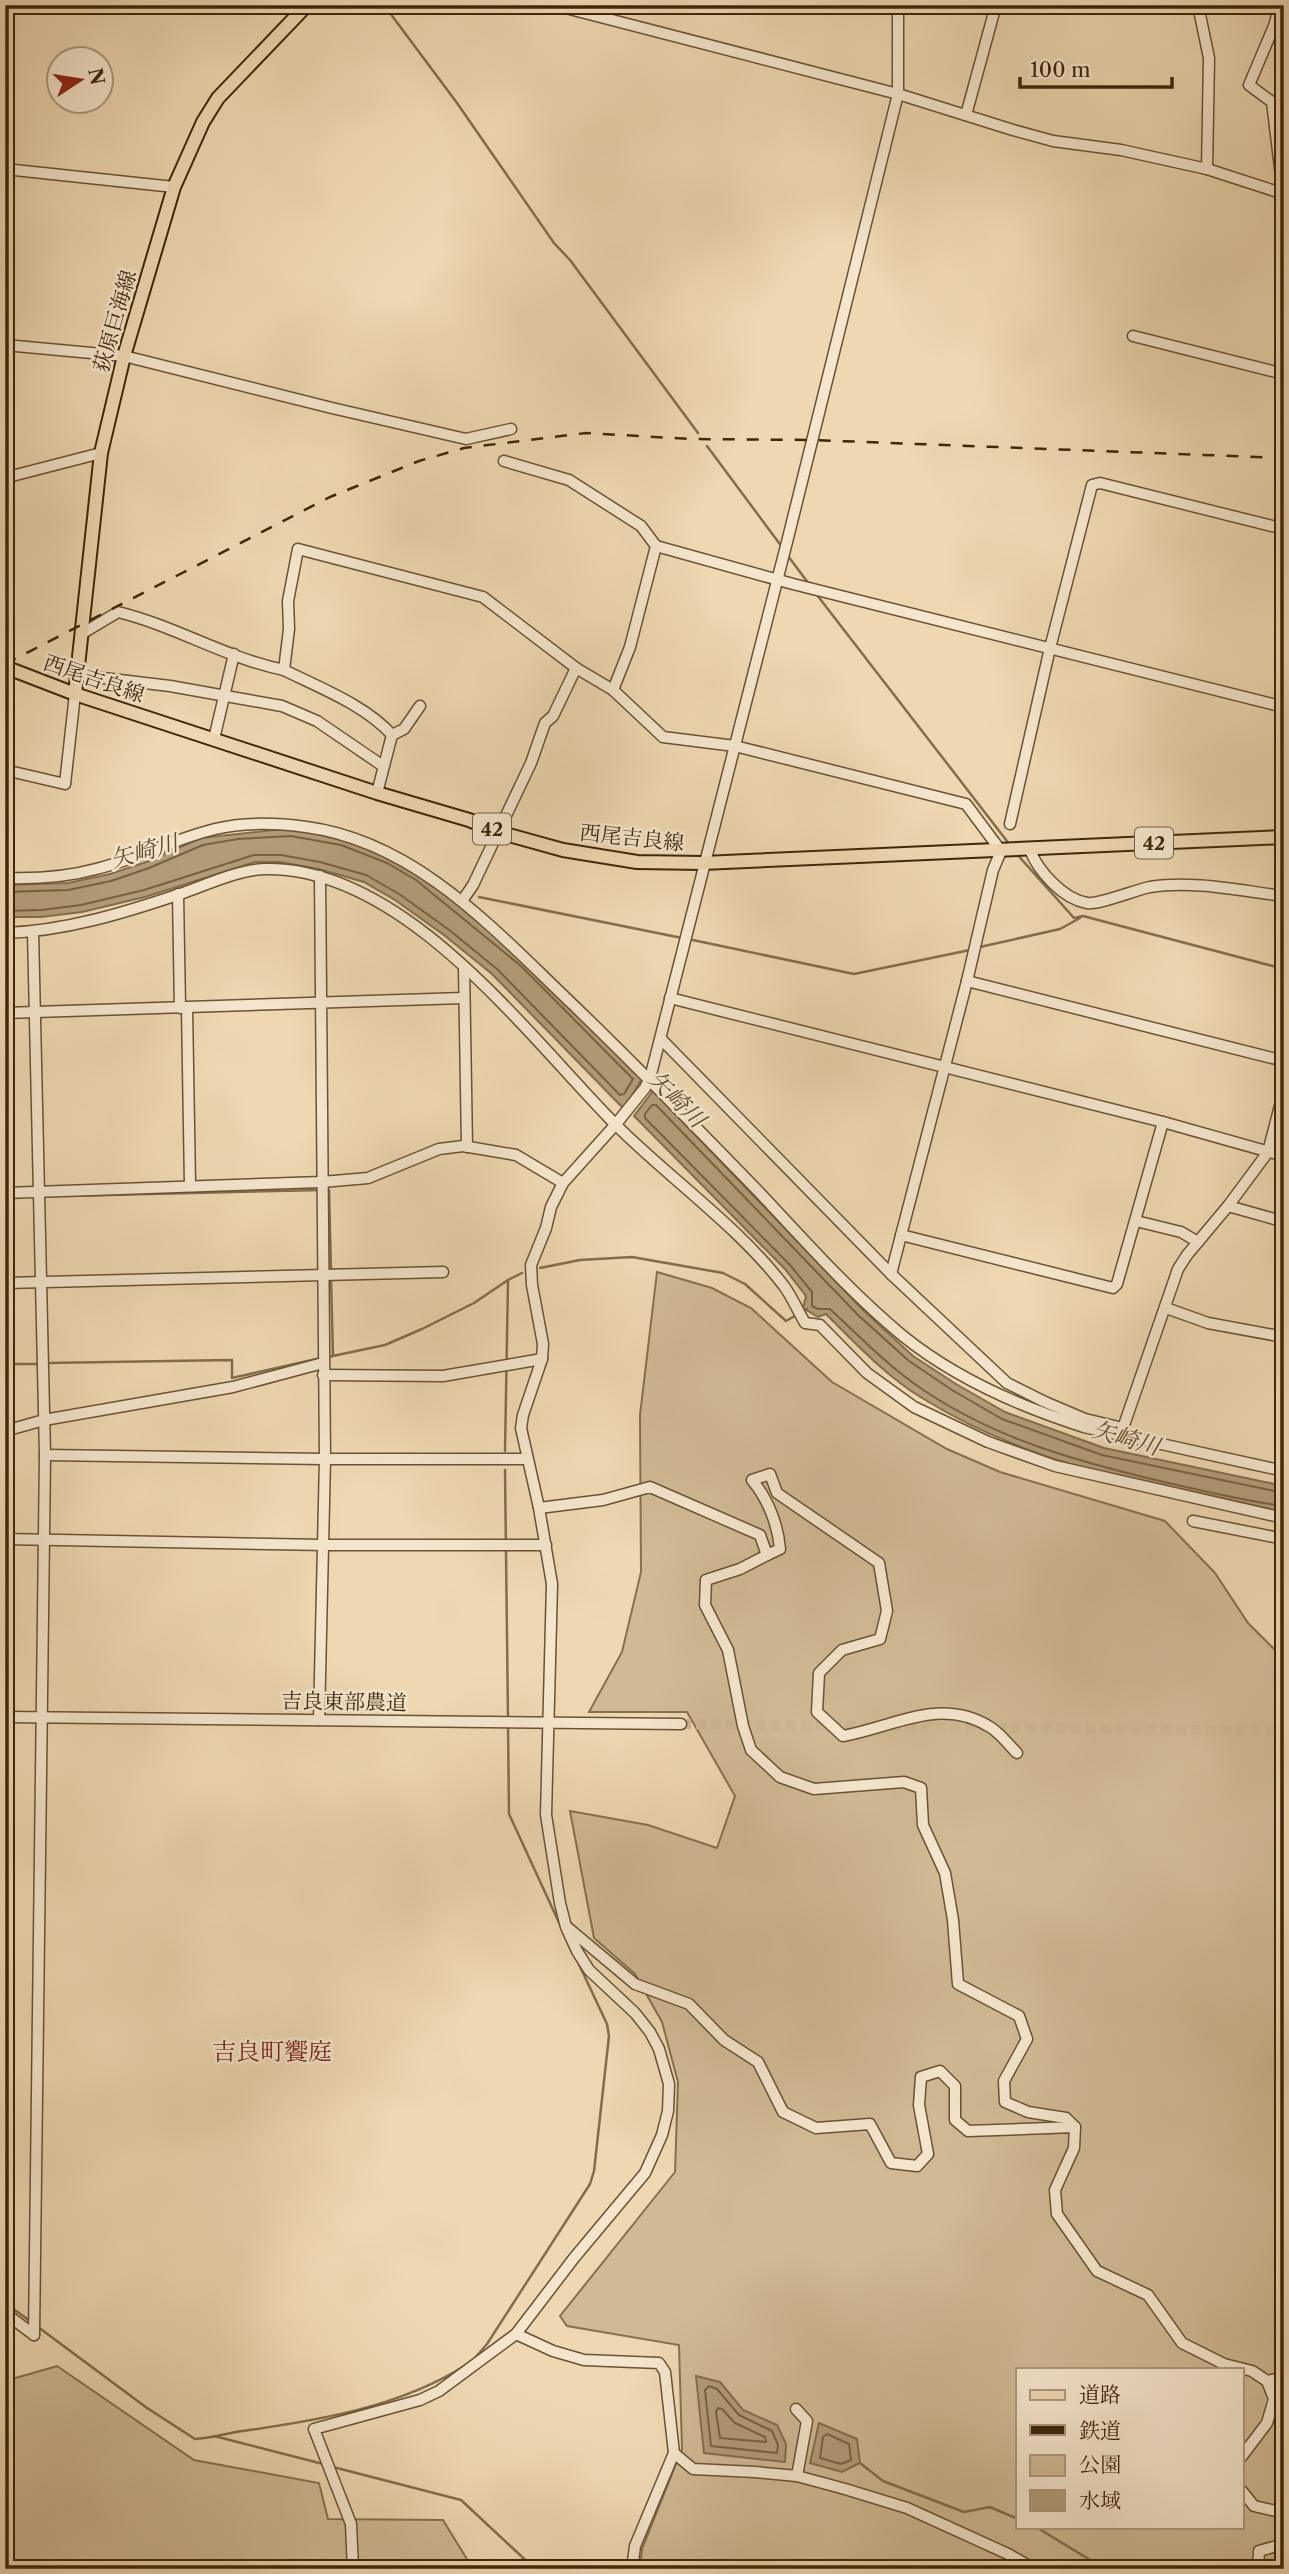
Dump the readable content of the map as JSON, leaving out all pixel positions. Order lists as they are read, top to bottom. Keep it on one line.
{"streets":{"main road":["荻原巨海線","西尾吉良線","42"],"street":["吉良東部農道"]},"crossings":[["荻原巨海線","西尾吉良線"]],"districts":["吉良町饗庭"],"water":["矢崎川"],"legend":["道路","鉄道","公園","水域"],"scale_bar":"100 m","north":"right"}
